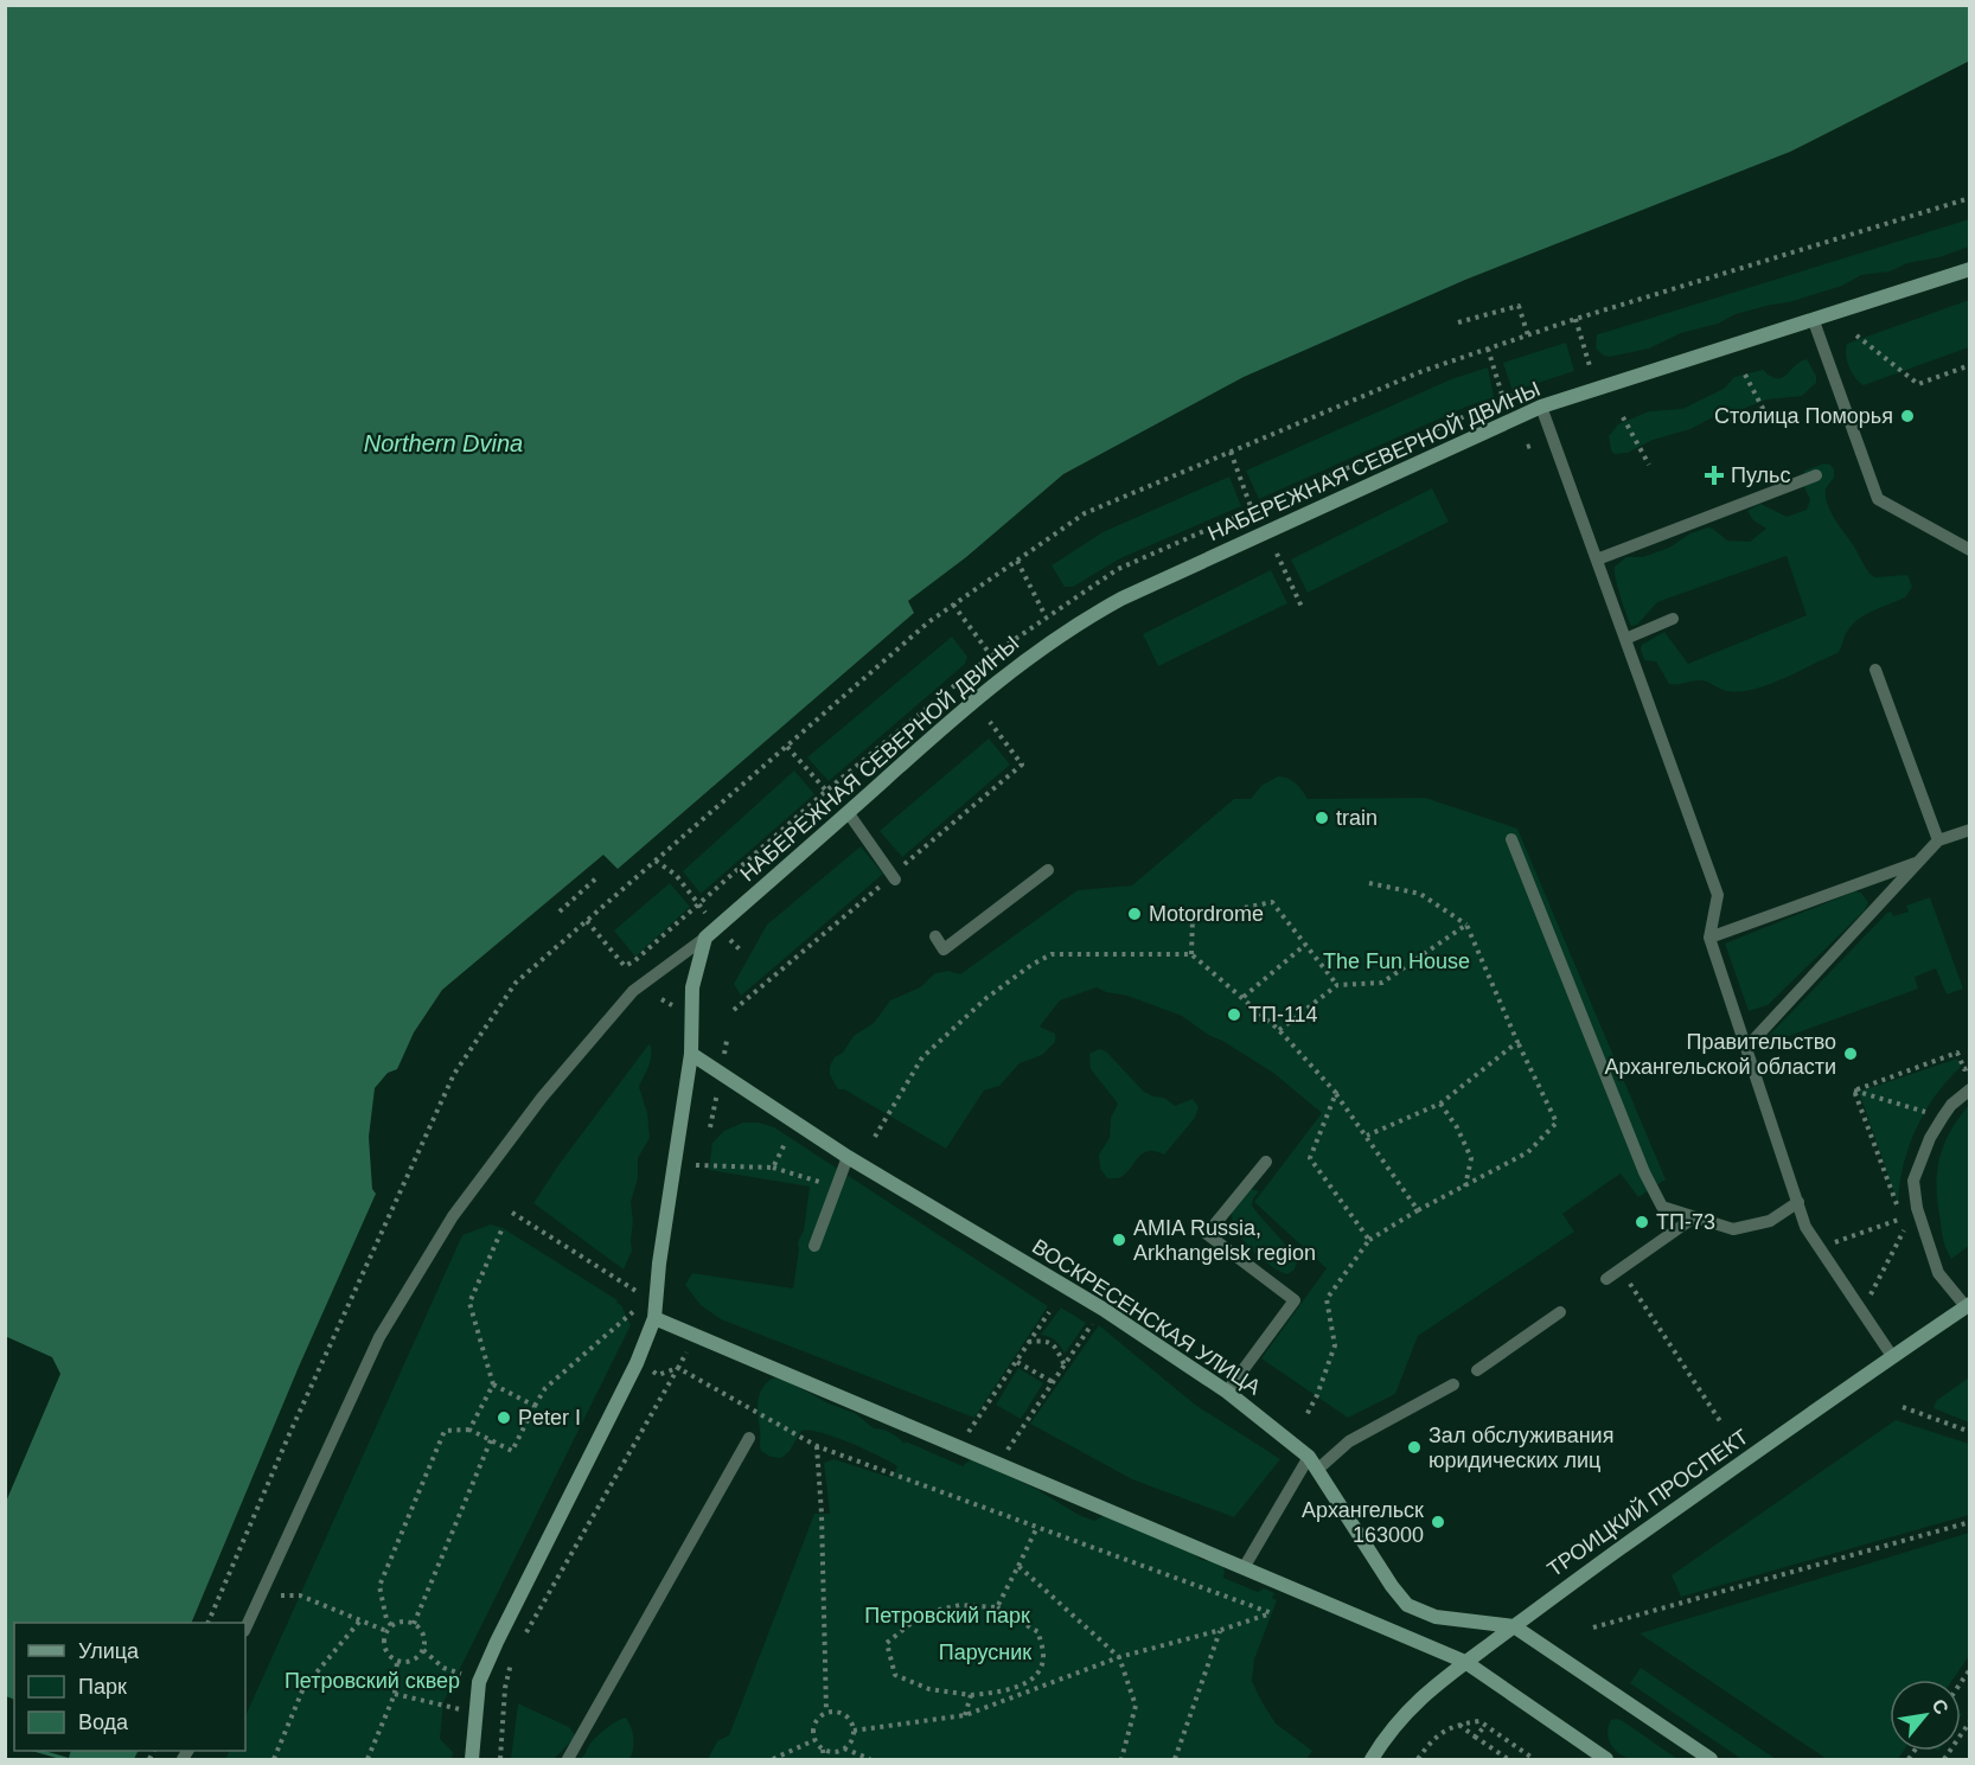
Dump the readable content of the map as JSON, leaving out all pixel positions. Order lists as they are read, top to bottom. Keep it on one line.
{"streets":{"street":["НАБЕРЕЖНАЯ СЕВЕРНОЙ ДВИНЫ","ВОСКРЕСЕНСКАЯ УЛИЦА","ТРОИЦКИЙ ПРОСПЕКТ"]},"crossings":[["ВОСКРЕСЕНСКАЯ УЛИЦА","ТРОИЦКИЙ ПРОСПЕКТ"]],"water":["Northern Dvina"],"parks":["The Fun House","Петровский парк","Парусник","Петровский сквер"],"places":{"other":["Столица Поморья","train","Motordrome","ТП-114","Правительство Архангельской области","ТП-73","AMIA Russia, Arkhangelsk region","Peter I","Зал обслуживания юридических лиц","Архангельск 163000"],"health":["Пульс"]},"legend":["Улица","Парк","Вода"],"north":"top right"}
